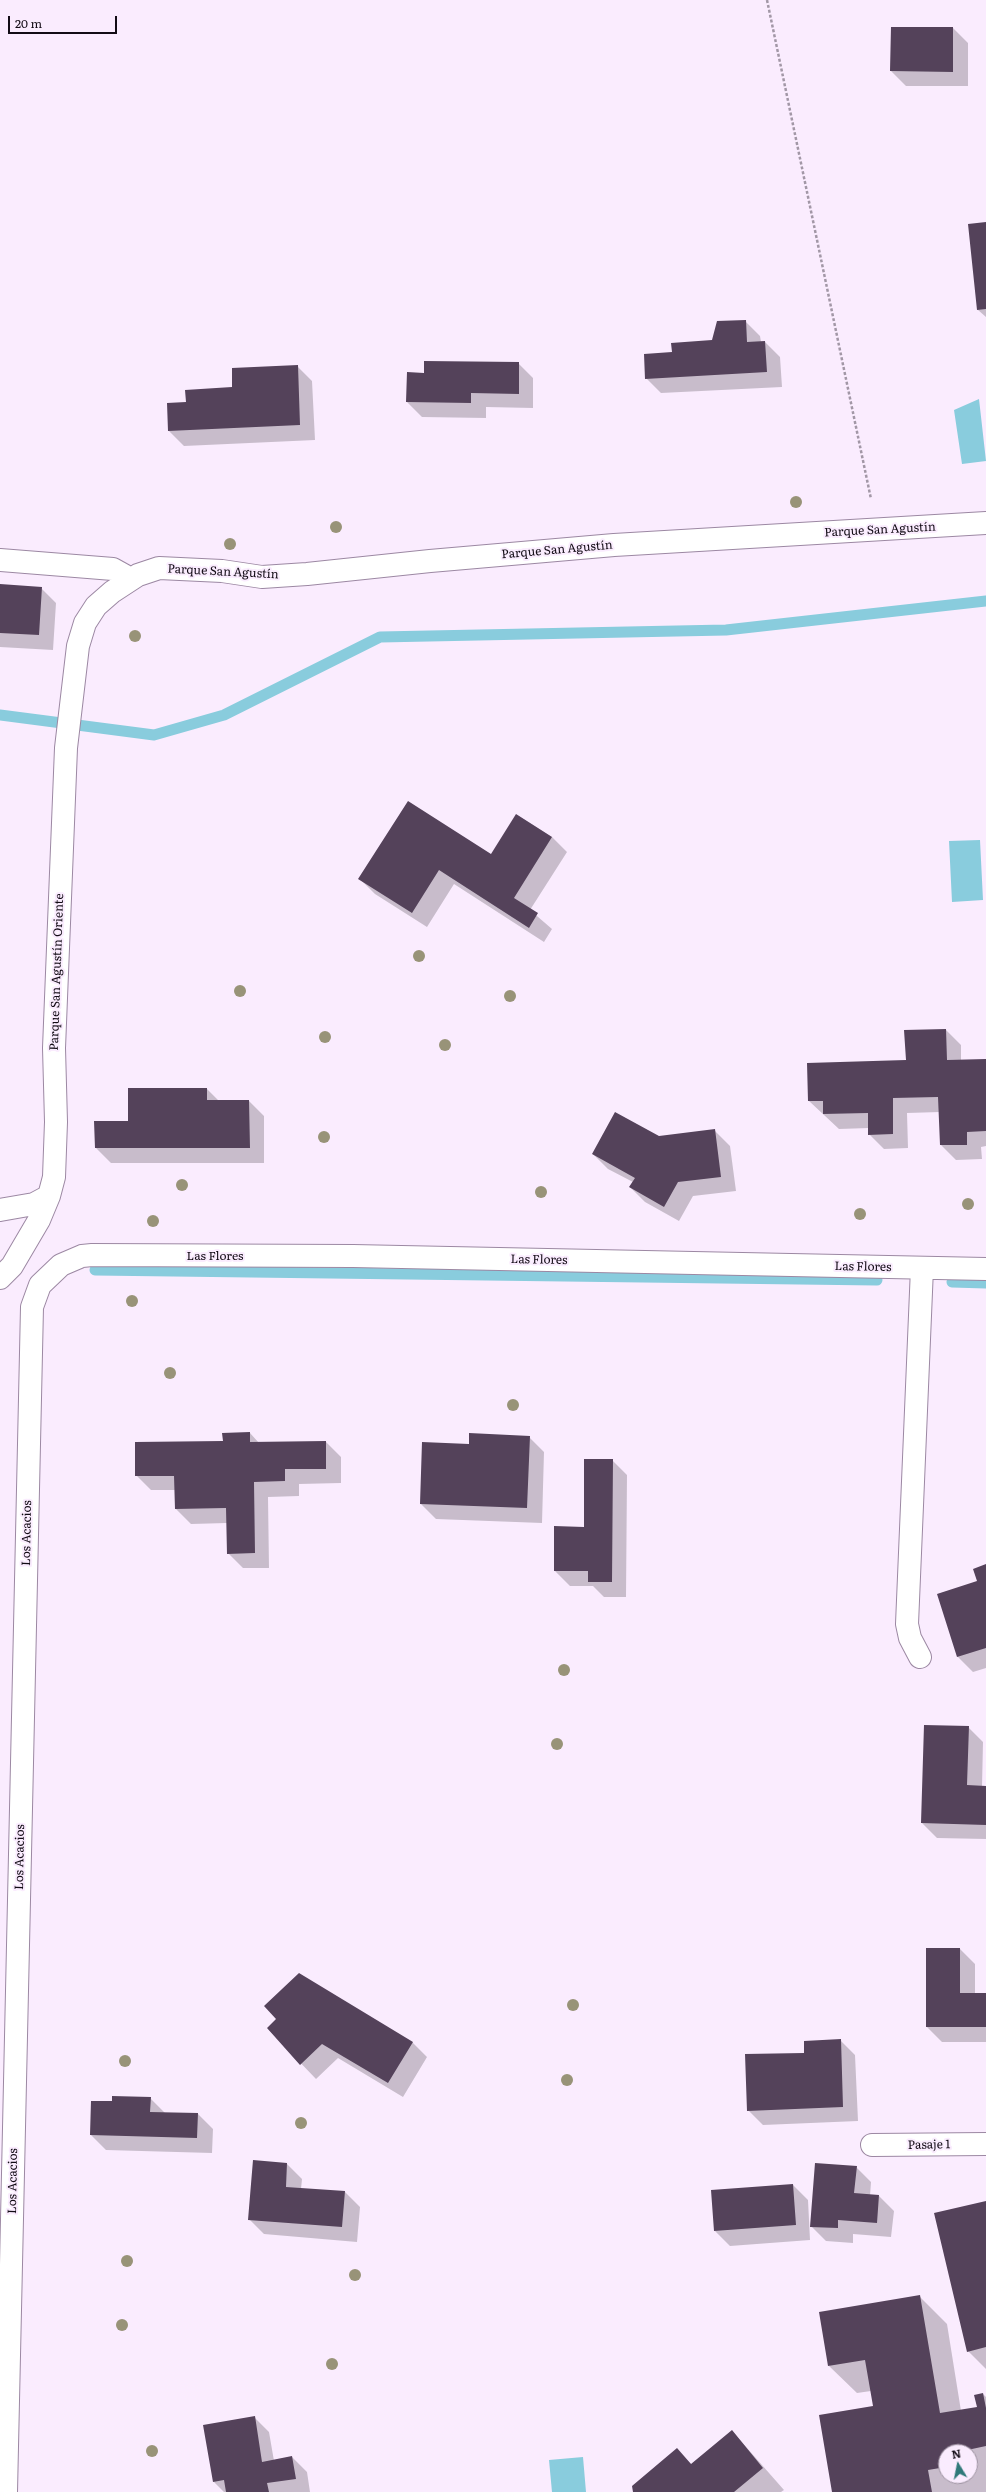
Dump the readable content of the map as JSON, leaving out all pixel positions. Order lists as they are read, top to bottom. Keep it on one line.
{"streets":{"street":["Parque San Agustín","Parque San Agustín Oriente","Las Flores","Los Acacios","Pasaje 1"]},"crossings":[["Parque San Agustín","Parque San Agustín Oriente"],["Las Flores","Los Acacios"]],"scale_bar":"20 m","north":"top"}
